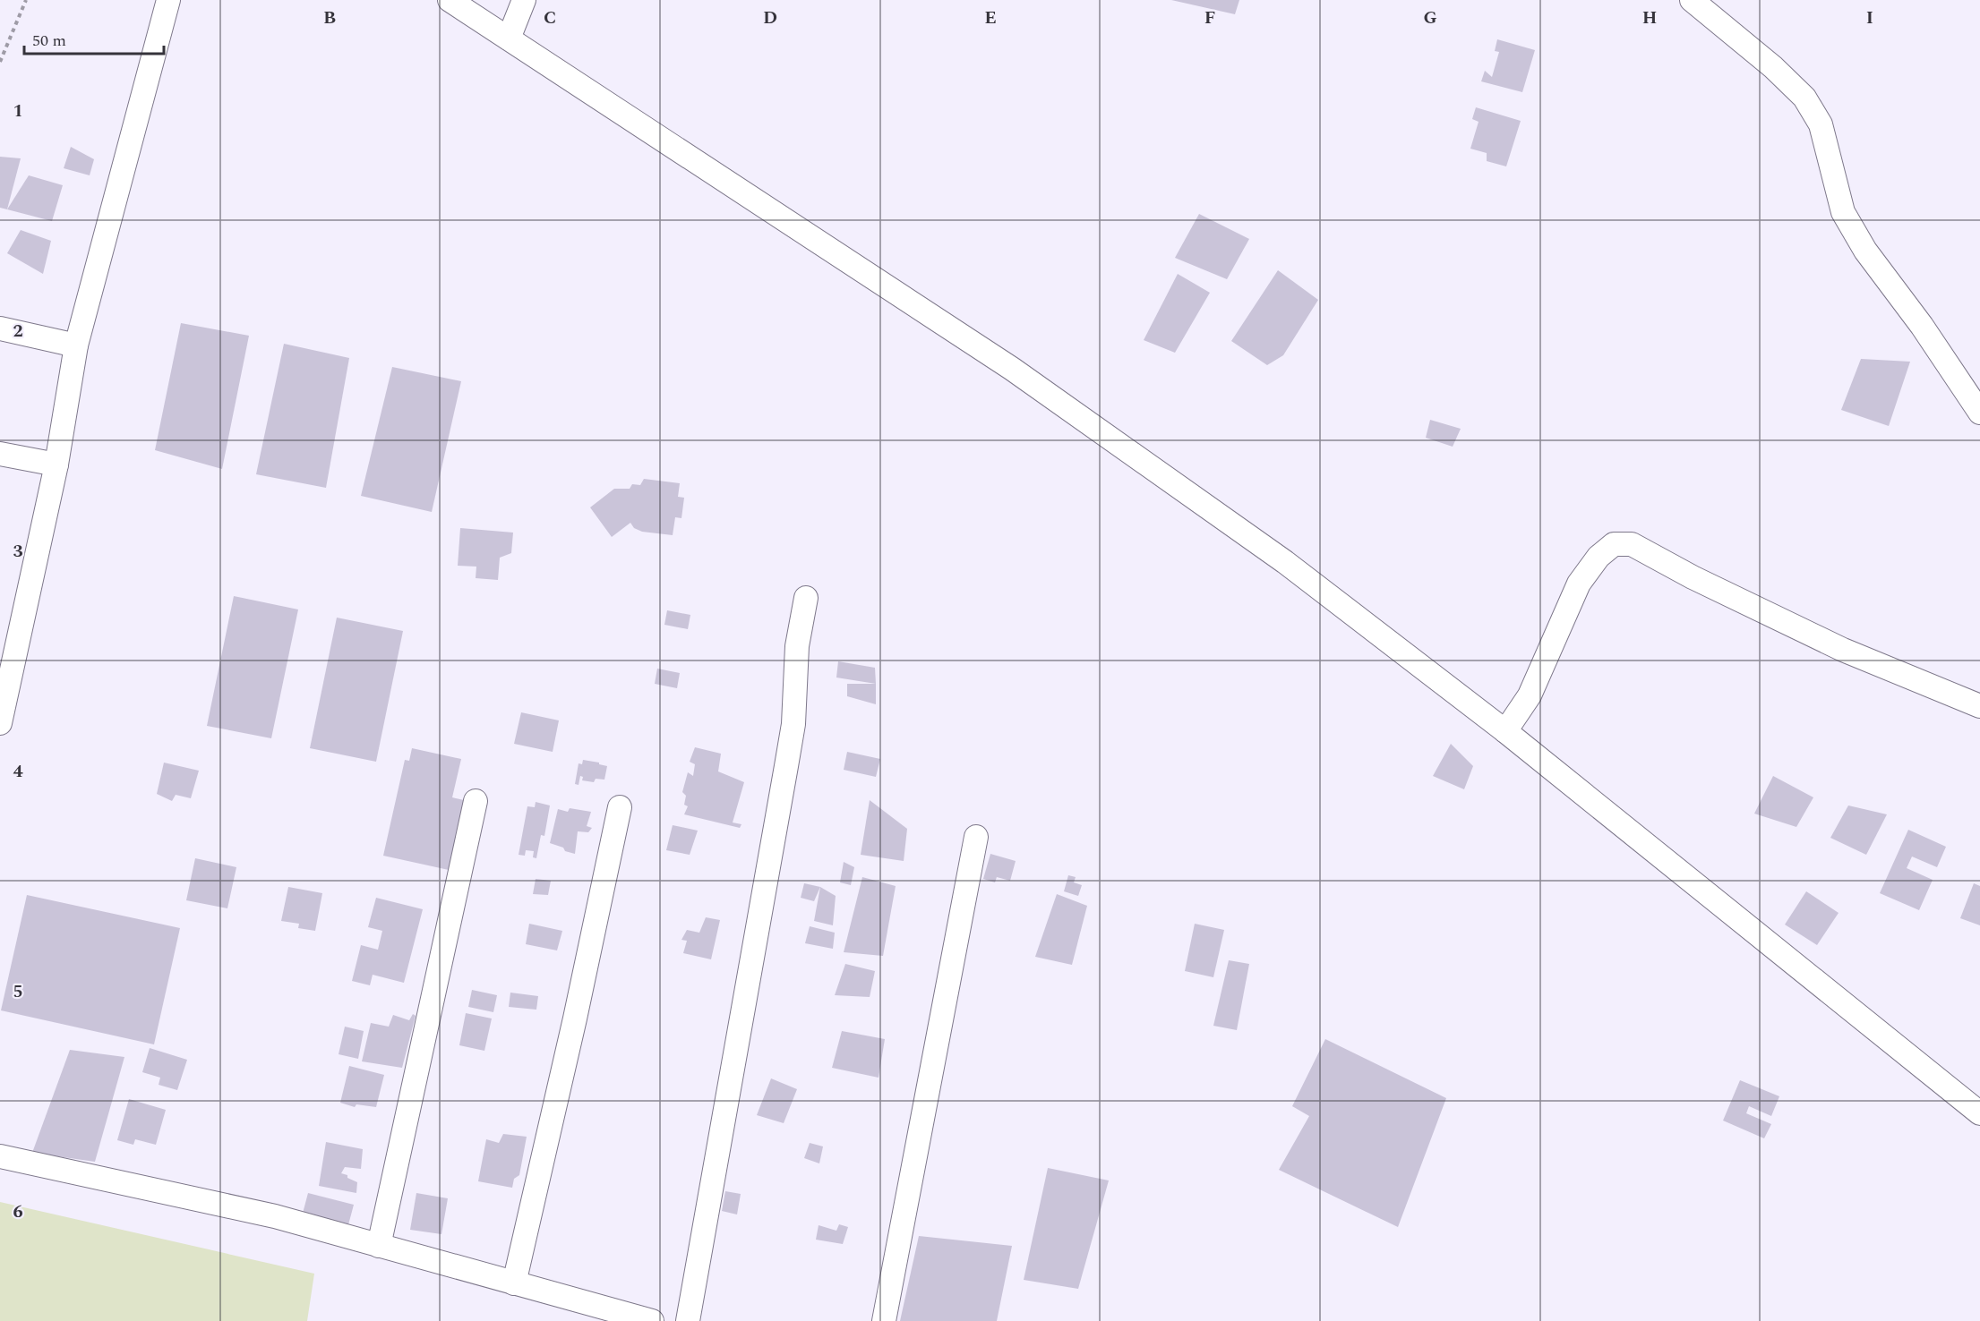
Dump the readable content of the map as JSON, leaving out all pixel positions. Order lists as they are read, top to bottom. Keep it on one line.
{"scale_bar":"50 m","grid":{"columns":["B","C","D","E","F","G","H","I"],"rows":["1","2","3","4","5","6"]}}
